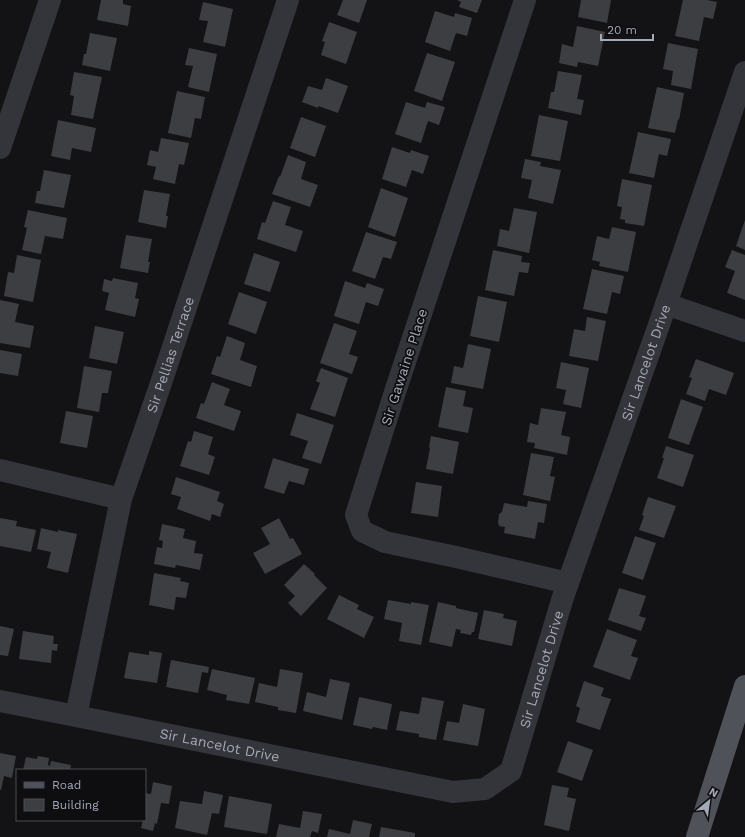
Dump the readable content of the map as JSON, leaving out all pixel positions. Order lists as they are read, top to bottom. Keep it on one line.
{"streets":{"street":["Sir Pellias Terrace","Sir Lancelot Drive","Sir Gawaine Place"]},"crossings":[["Sir Pellias Terrace","Sir Lancelot Drive"],["Sir Lancelot Drive","Sir Gawaine Place"]],"legend":["Road","Building"],"scale_bar":"20 m","north":"top right"}
